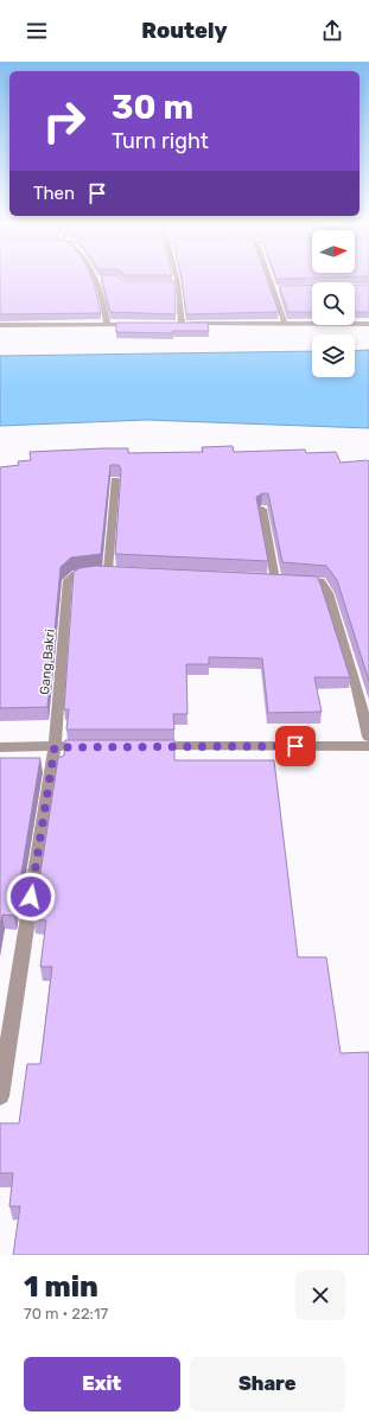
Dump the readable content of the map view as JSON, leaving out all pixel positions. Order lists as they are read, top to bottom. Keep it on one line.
{"streets":{"street":["Gang Bakri"]},"north":"right","page":{"header":"Routely","turn":["30 m","Turn right"],"then":"Then","heading":["1 min","70 m · 22:17"],"buttons":["Exit","Share"]}}
